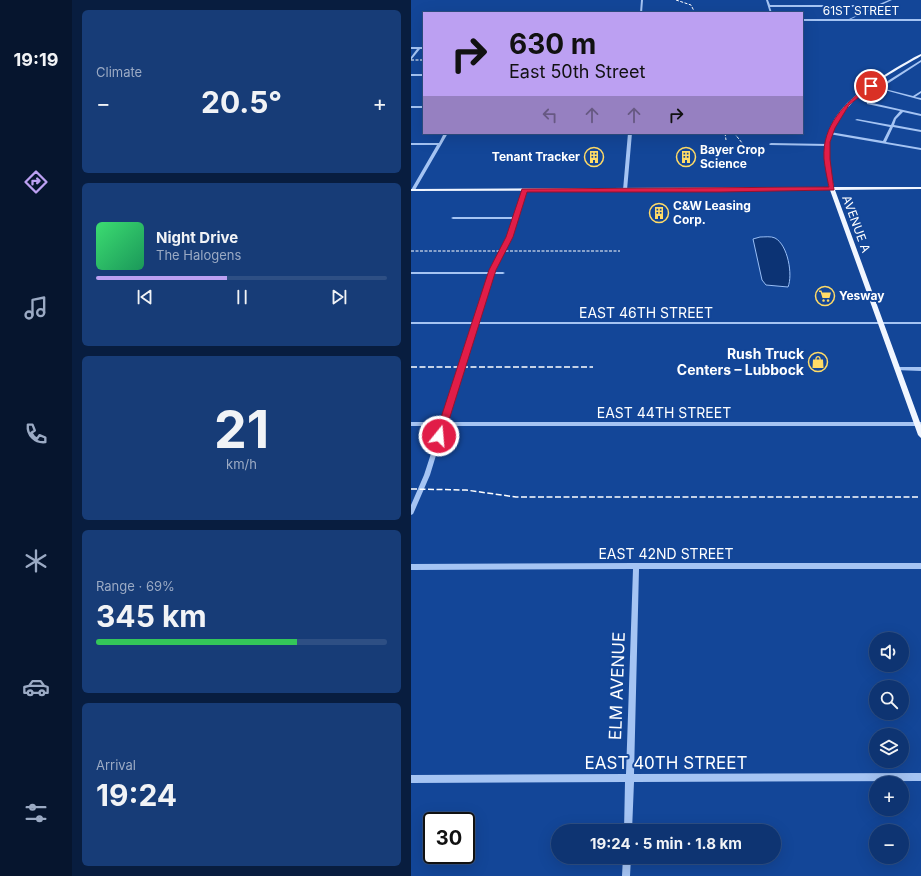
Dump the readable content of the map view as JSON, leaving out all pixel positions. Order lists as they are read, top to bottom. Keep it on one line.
{"streets":{"main road":["AVENUE A"],"street":["61ST STREET","EAST 46TH STREET","EAST 44TH STREET","EAST 42ND STREET","ELM AVENUE","EAST 40TH STREET"]},"crossings":[["AVENUE A","EAST 46TH STREET"],["AVENUE A","EAST 44TH STREET"],["EAST 42ND STREET","ELM AVENUE"],["ELM AVENUE","EAST 40TH STREET"]],"places":{"building":["Tenant Tracker","Bayer Crop Science","C&W Leasing Corp."],"supermarket":["Yesway"],"shop":["Rush Truck Centers – Lubbock"]},"page":{"tabs":"19:19","tile":["Climate",["21","km/h"],["Range · 69%","345 km"],["Arrival","19:24"]],"turn":["630 m","East 50th Street"],"heat":["−","20.5°","+"],"song":["Night Drive","The Halogens"],"map_buttons":["+","−"],"limit":"30","trip":"19:24 · 5 min · 1.8 km"}}
